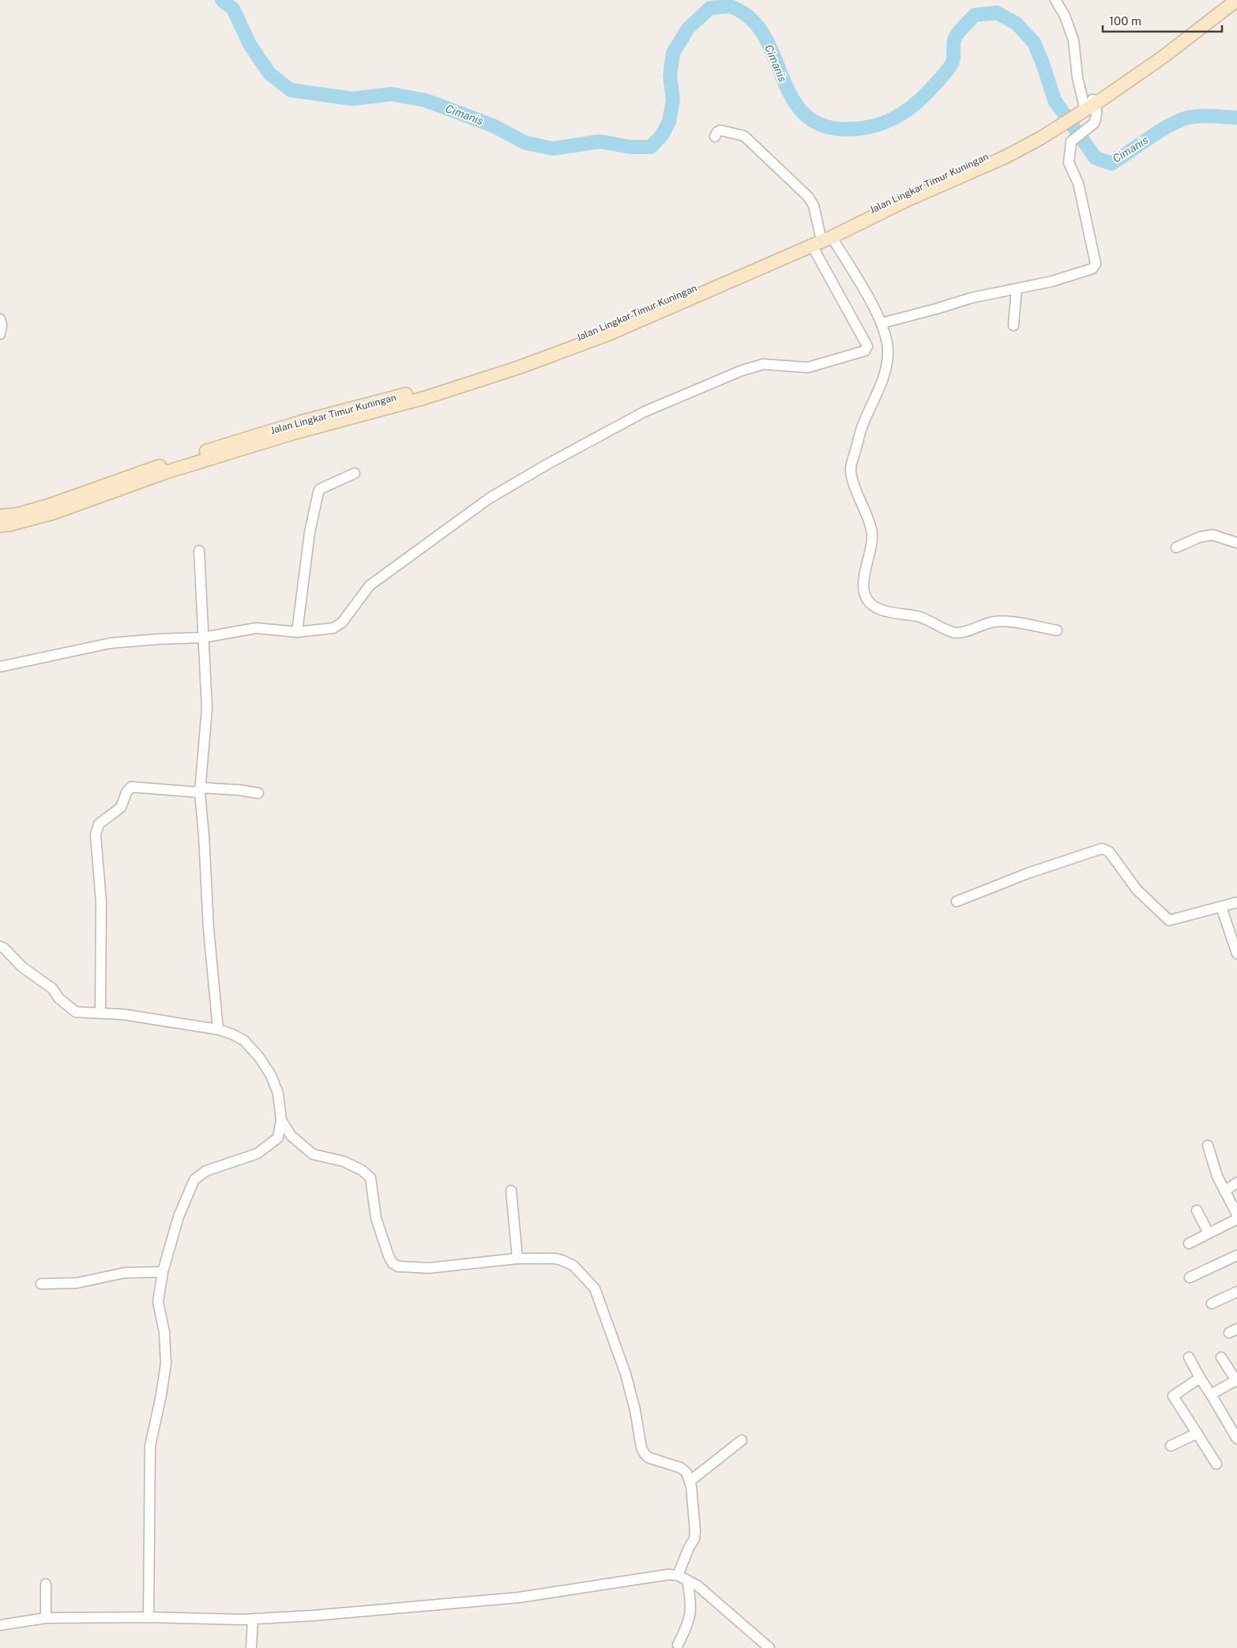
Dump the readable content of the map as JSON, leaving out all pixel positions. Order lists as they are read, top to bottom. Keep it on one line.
{"streets":{"main road":["Jalan Lingkar Timur Kuningan"]},"water":["Cimanis"],"scale_bar":"100 m"}
